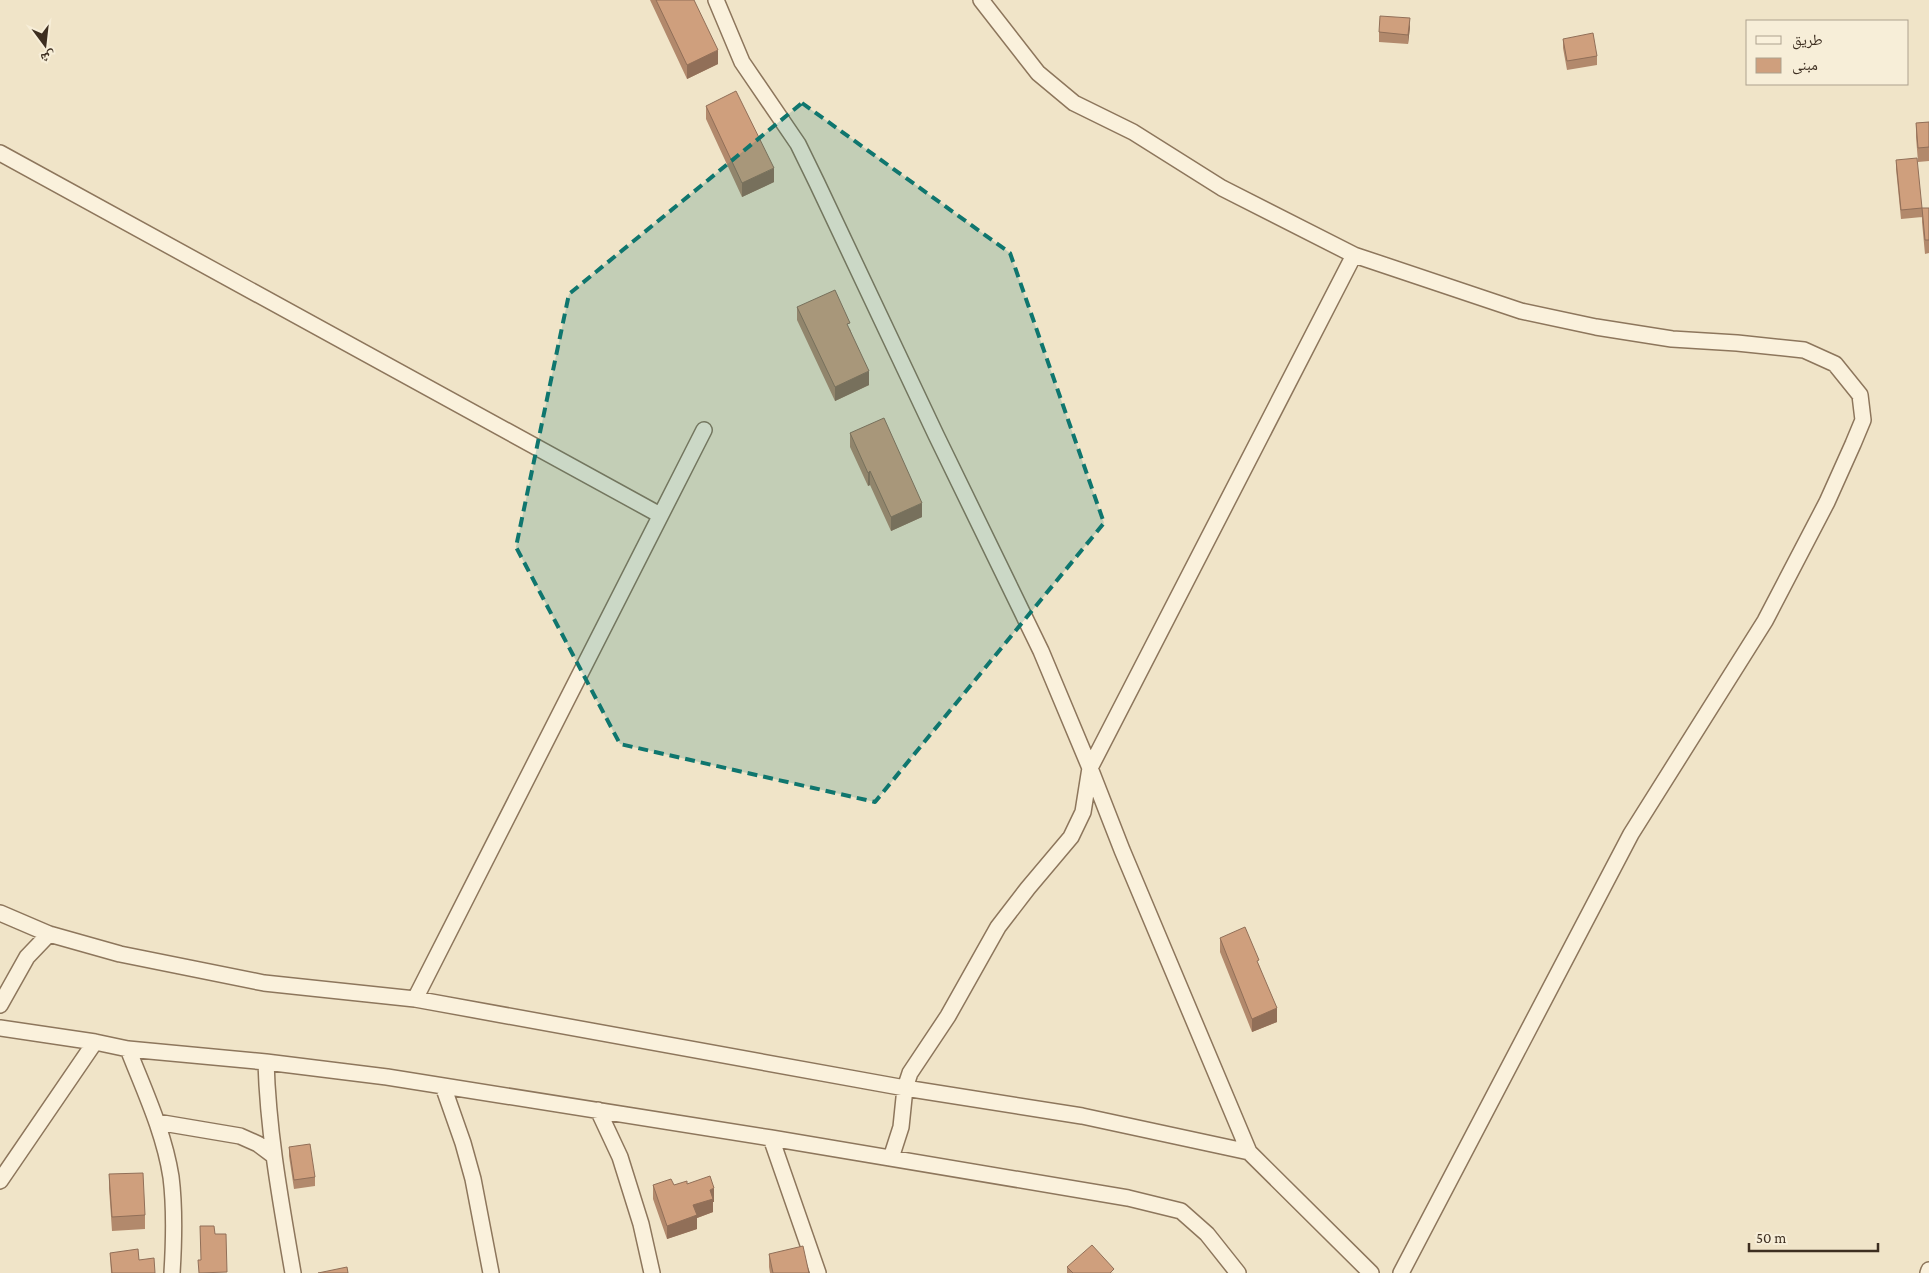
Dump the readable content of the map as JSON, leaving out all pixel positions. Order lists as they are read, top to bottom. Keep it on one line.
{"legend":["طريق","مبنى"],"scale_bar":"50 m","north":"bottom"}
